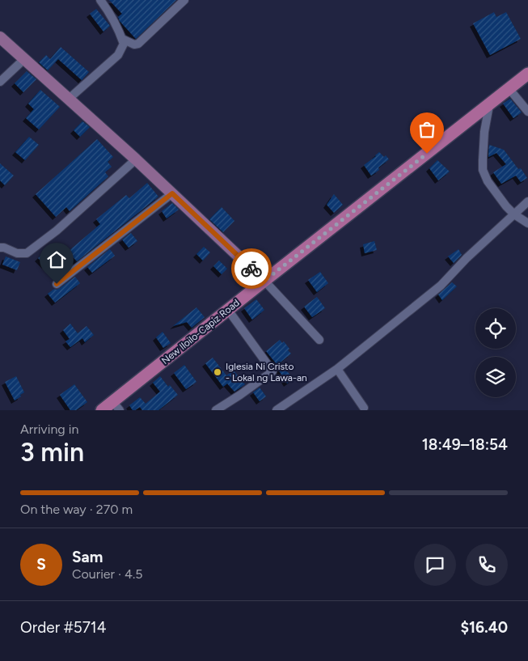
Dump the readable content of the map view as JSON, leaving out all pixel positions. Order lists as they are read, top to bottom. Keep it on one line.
{"streets":{"highway":["New Iloilo-Capiz Road"]},"places":["Iglesia Ni Cristo - Lokal ng Lawa-an"],"page":{"heading":["3 min","Arriving in","18:49–18:54"],"panel":["Sam","Courier · 4.5","Order #5714","$16.40"],"bar":"On the way · 270 m","round":"S"}}
